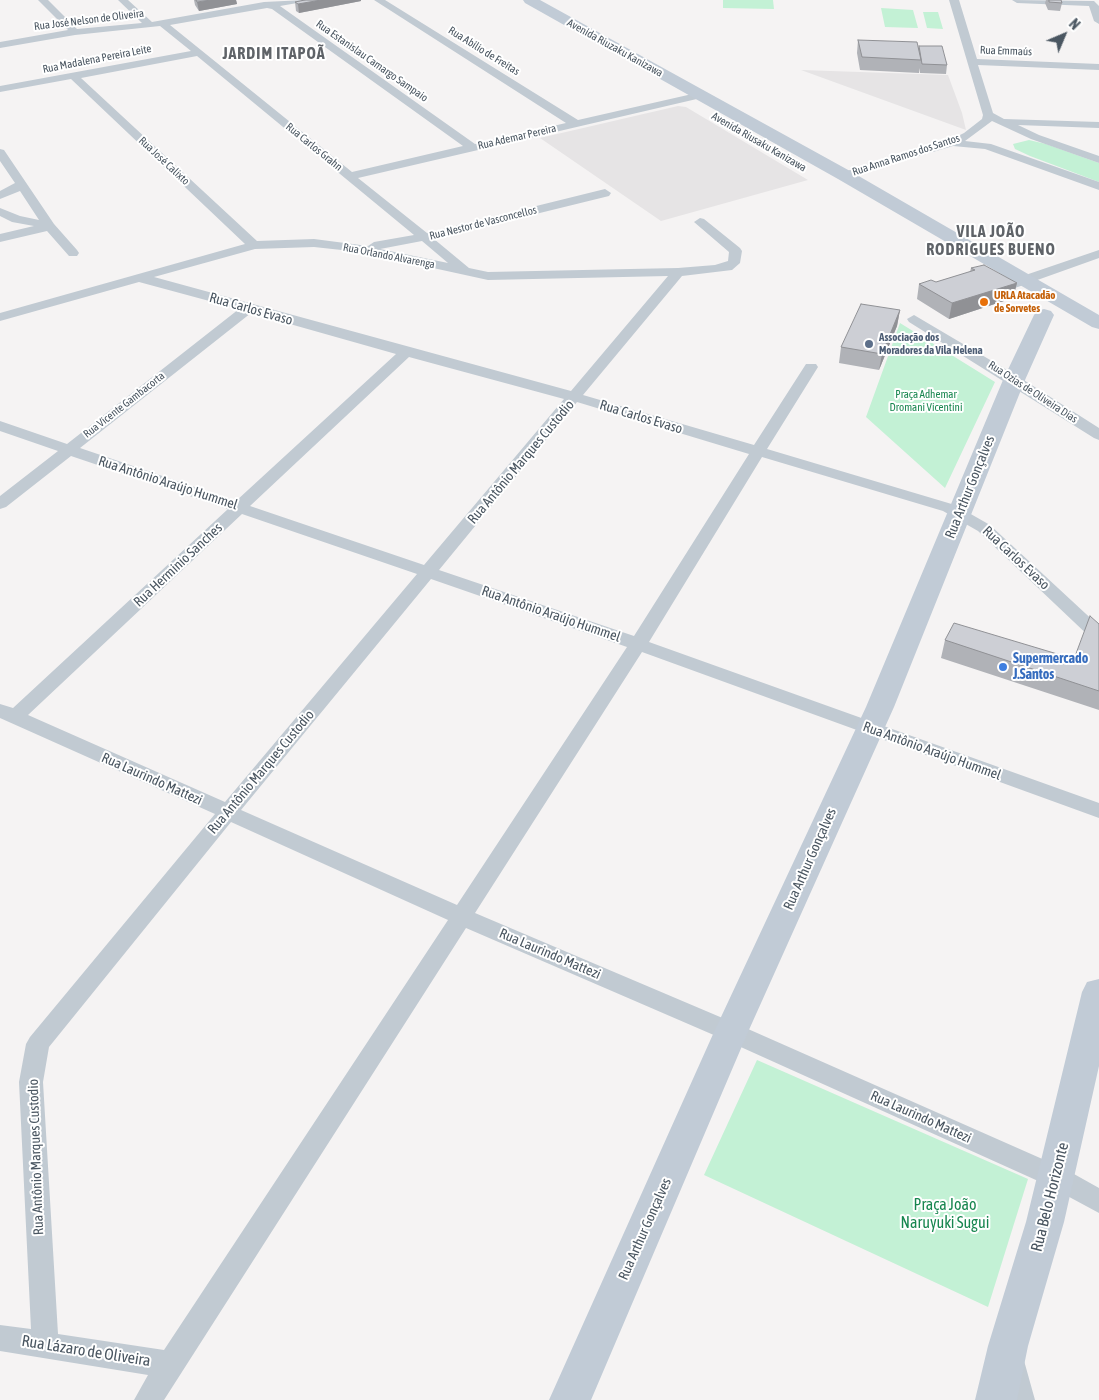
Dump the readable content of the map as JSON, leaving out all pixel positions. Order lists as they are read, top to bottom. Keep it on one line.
{"streets":{"street":["Rua José Nelson de Oliveira","Avenida Riuzaku Kanizawa","Rua Abílio de Freitas","Rua Emmaús","Rua Madalena Pereira Leite","Rua Estanislau Camargo Sampaio","Rua Ademar Pereira","Avenida Riusaku Kanizawa","Rua Carlos Grahn","Rua Anna Ramos dos Santos","Rua José Calixto","Rua Nestor de Vasconcellos","Rua Orlando Alvarenga","Rua Carlos Evaso","Rua Ozias de Oliveira Dias","Rua Vicente Gambacorta","Rua Antônio Marques Custodio","Rua Antônio Araújo Hummel","Rua Arthur Gonçalves","Rua Herminio Sanches","Rua Laurindo Mattezi","Rua Belo Horizonte","Rua Lázaro de Oliveira"]},"crossings":[["Rua José Nelson de Oliveira","Rua Estanislau Camargo Sampaio"],["Rua José Nelson de Oliveira","Rua Carlos Grahn"],["Avenida Riuzaku Kanizawa","Avenida Riusaku Kanizawa"],["Avenida Riuzaku Kanizawa","Rua Anna Ramos dos Santos"],["Rua Abílio de Freitas","Rua Ademar Pereira"],["Rua Madalena Pereira Leite","Rua Carlos Grahn"],["Rua Madalena Pereira Leite","Rua José Calixto"],["Rua Estanislau Camargo Sampaio","Rua Ademar Pereira"],["Rua Ademar Pereira","Avenida Riusaku Kanizawa"],["Rua Ademar Pereira","Rua Carlos Grahn"],["Rua Carlos Grahn","Rua Nestor de Vasconcellos"],["Rua Carlos Grahn","Rua Orlando Alvarenga"],["Rua José Calixto","Rua Orlando Alvarenga"],["Rua Nestor de Vasconcellos","Rua Orlando Alvarenga"],["Rua Orlando Alvarenga","Rua Carlos Evaso"],["Rua Orlando Alvarenga","Rua Antônio Marques Custodio"],["Rua Carlos Evaso","Rua Vicente Gambacorta"],["Rua Carlos Evaso","Rua Antônio Marques Custodio"],["Rua Carlos Evaso","Rua Arthur Gonçalves"],["Rua Carlos Evaso","Rua Herminio Sanches"],["Rua Ozias de Oliveira Dias","Rua Arthur Gonçalves"],["Rua Vicente Gambacorta","Rua Antônio Araújo Hummel"],["Rua Antônio Marques Custodio","Rua Antônio Araújo Hummel"],["Rua Antônio Marques Custodio","Rua Laurindo Mattezi"],["Rua Antônio Marques Custodio","Rua Lázaro de Oliveira"],["Rua Antônio Araújo Hummel","Rua Arthur Gonçalves"],["Rua Antônio Araújo Hummel","Rua Herminio Sanches"],["Rua Arthur Gonçalves","Rua Laurindo Mattezi"],["Rua Herminio Sanches","Rua Laurindo Mattezi"],["Rua Laurindo Mattezi","Rua Belo Horizonte"]],"districts":["JARDIM ITAPOÃ","VILA JOÃO RODRIGUES BUENO"],"parks":["Praça Adhemar Dromani Vicentini","Praça João Naruyuki Sugui"],"places":["URLA Atacadão de Sorvetes","Associação dos Moradores da Vila Helena","Supermercado J.Santos"],"north":"top right"}
